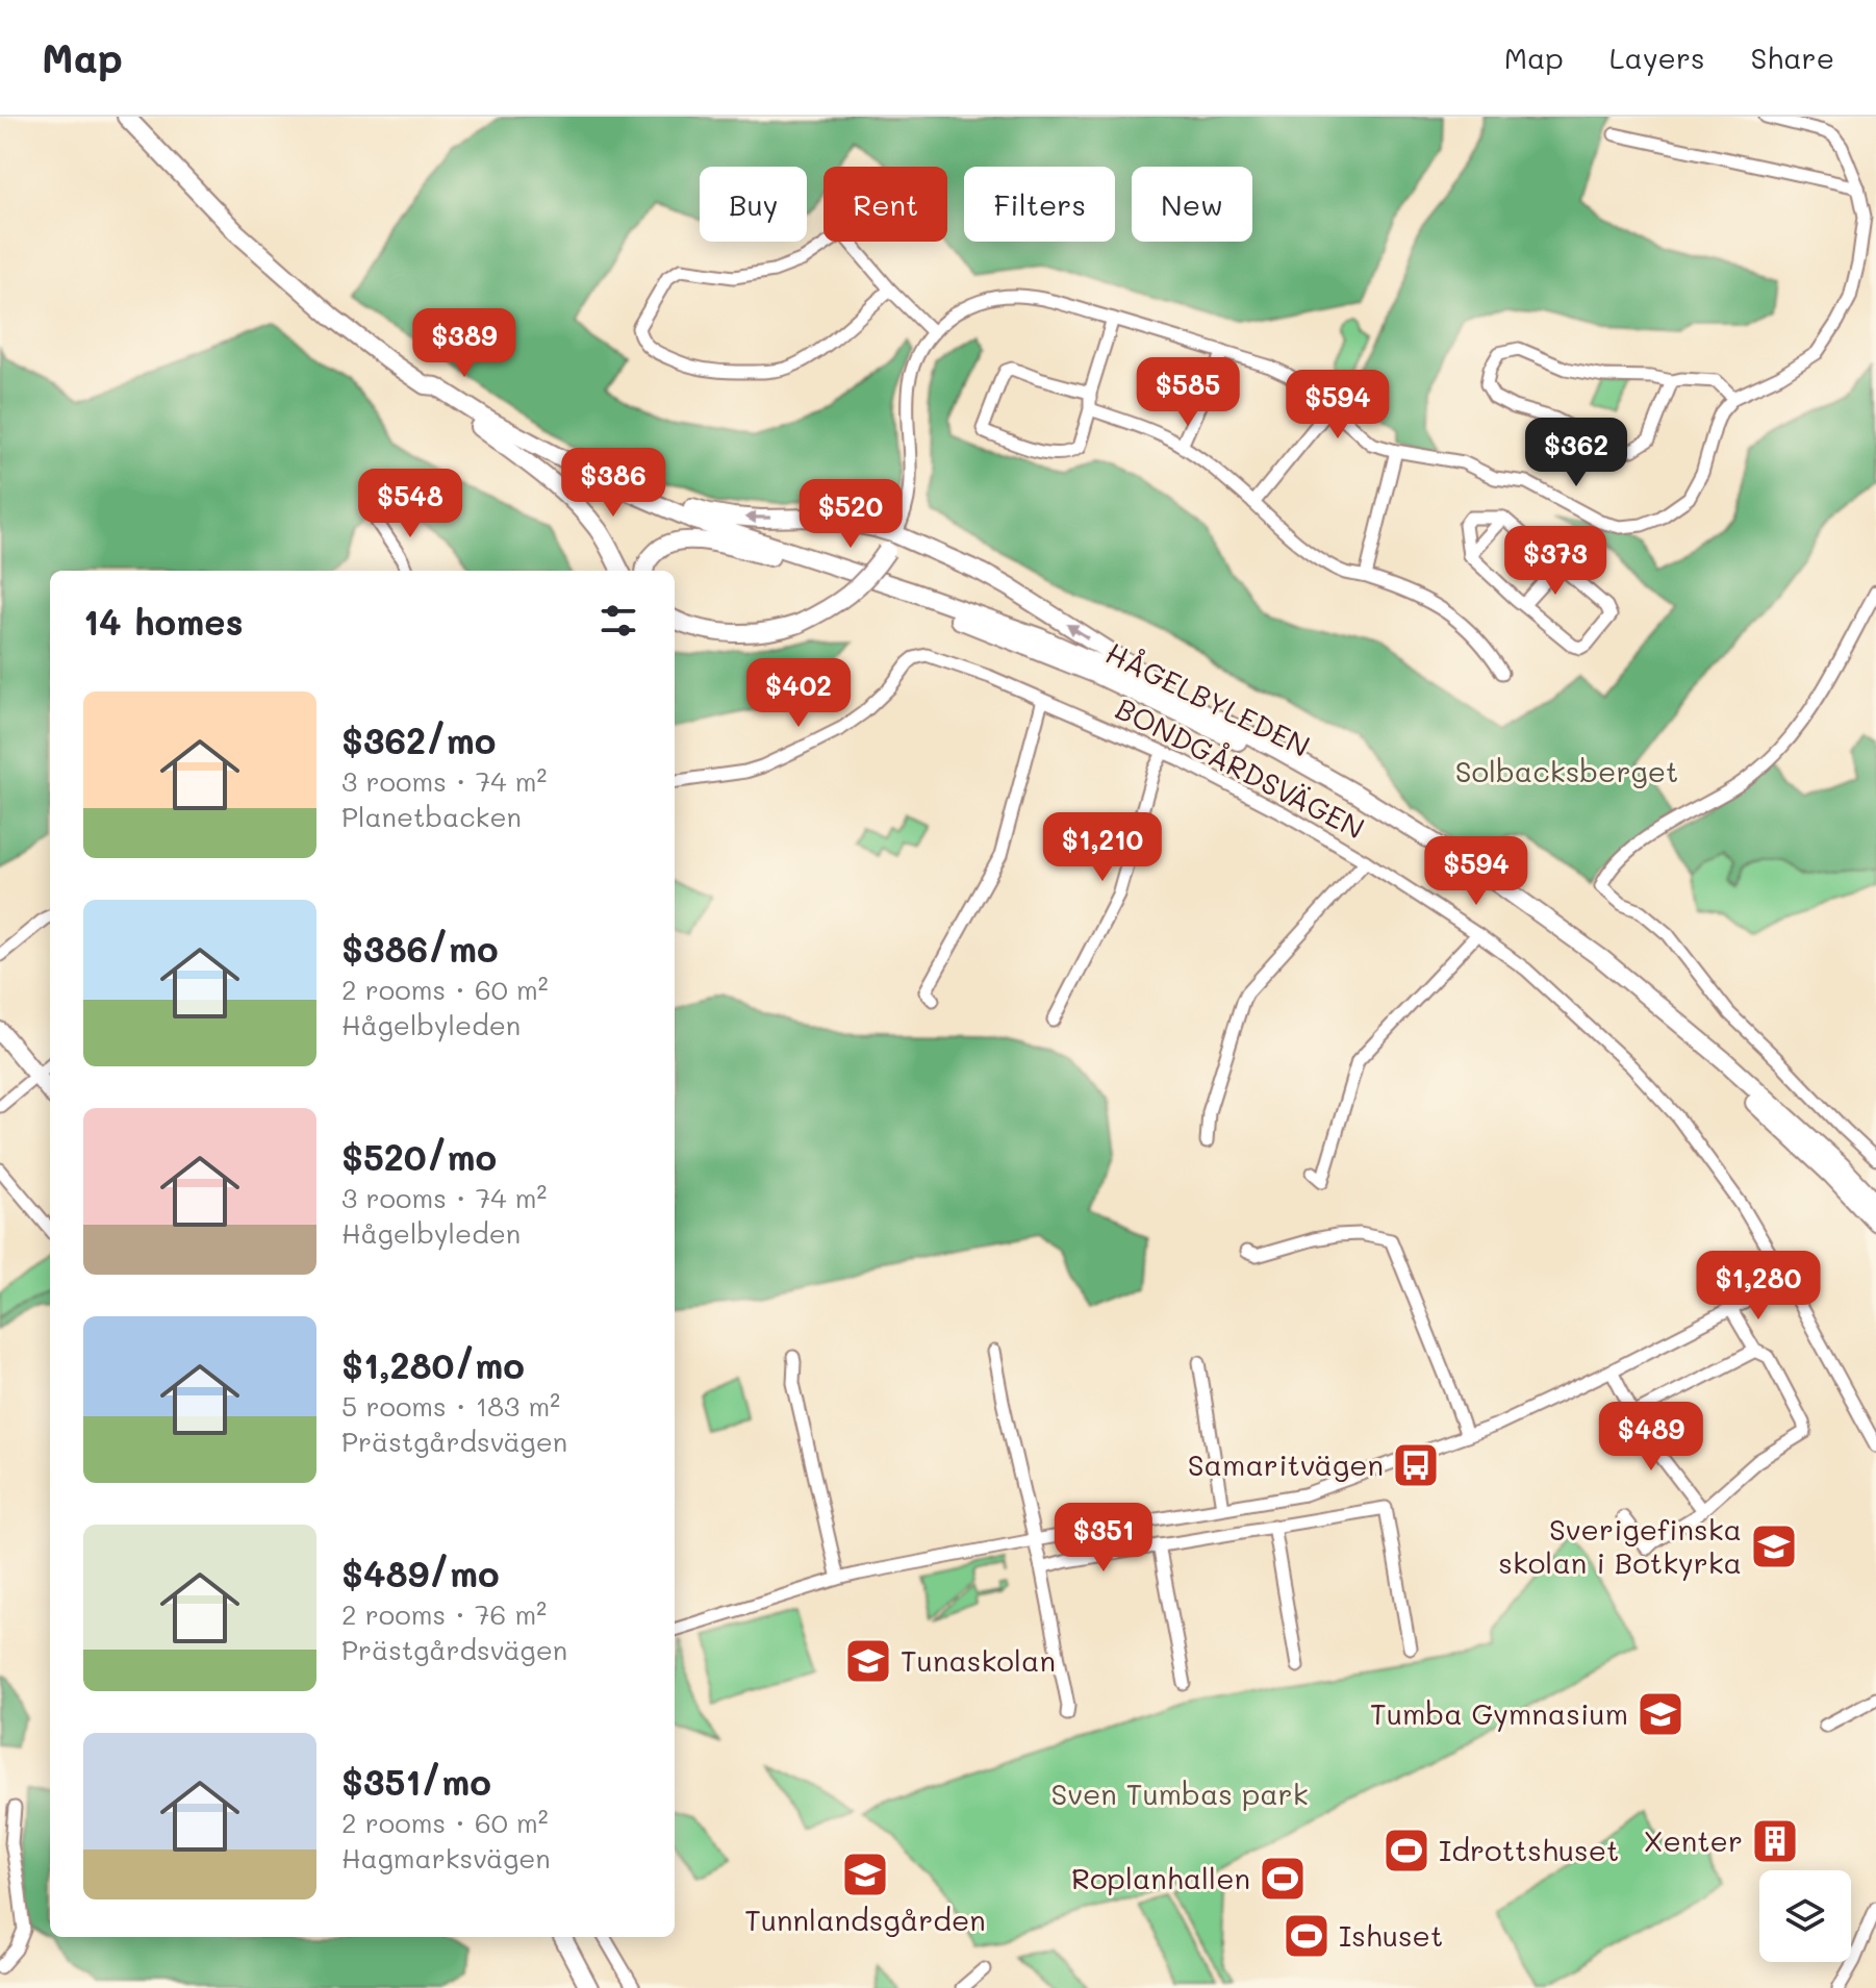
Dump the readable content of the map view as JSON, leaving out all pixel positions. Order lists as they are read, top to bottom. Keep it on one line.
{"streets":{"main road":["HÅGELBYLEDEN"],"street":["BONDGÅRDSVÄGEN"]},"parks":["Solbacksberget","Sven Tumbas park"],"places":{"bus stop":["Samaritvägen"],"school or university":["Sverigefinska skolan i Botkyrka","Tunaskolan","Tumba Gymnasium","Tunnlandsgården"],"building":["Xenter"],"sports":["Idrottshuset","Roplanhallen","Ishuset"]},"page":{"header":"Map","nav":["Map","Layers","Share"],"chip":["Buy","Rent","Filters","New"],"price":["$389","$585","$594","$362","$386","$548","$520","$373","$402","$1,210","$594","$1,280","$489","$351"],"heading":"14 homes","list":[{"name":"$362/mo","note":"3 rooms · 74 m² · Planetbacken"},{"name":"$386/mo","note":"2 rooms · 60 m² · Hågelbyleden"},{"name":"$520/mo","note":"3 rooms · 74 m² · Hågelbyleden"},{"name":"$1,280/mo","note":"5 rooms · 183 m² · Prästgårdsvägen"},{"name":"$489/mo","note":"2 rooms · 76 m² · Prästgårdsvägen"},{"name":"$351/mo","note":"2 rooms · 60 m² · Hagmarksvägen"}]}}
